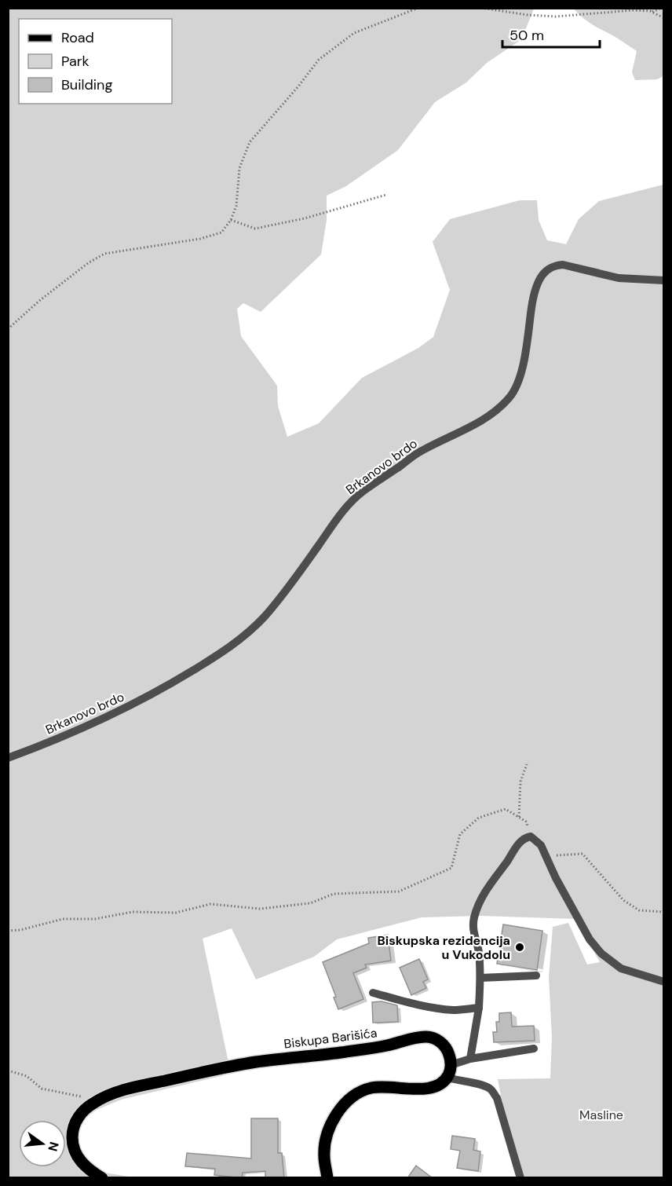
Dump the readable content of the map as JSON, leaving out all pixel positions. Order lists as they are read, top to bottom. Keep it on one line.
{"streets":{"main road":["Biskupa Barišića"],"street":["Brkanovo brdo"]},"parks":["Masline"],"places":["Biskupska rezidencija u Vukodolu"],"legend":["Road","Park","Building"],"scale_bar":"50 m","north":"right"}
